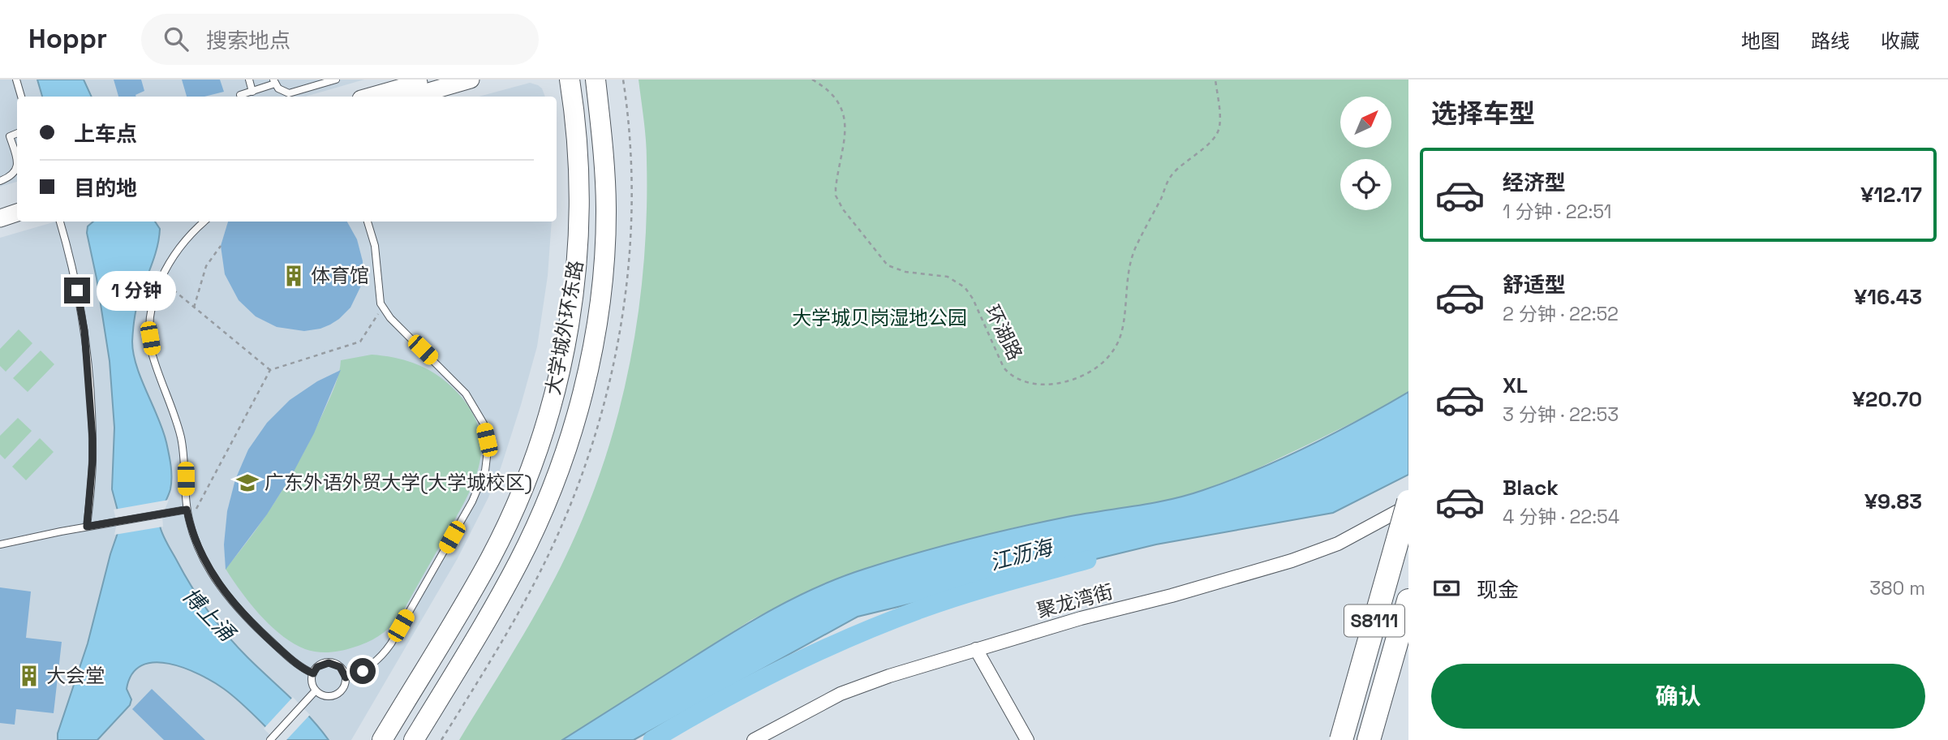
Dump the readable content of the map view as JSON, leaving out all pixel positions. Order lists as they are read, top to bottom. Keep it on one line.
{"streets":{"highway":["S8111"],"main road":["大学城外环东路"],"street":["聚龙湾街"],"path":["环湖路"]},"crossings":[["聚龙湾街","S8111"]],"water":["江沥海","博上涌"],"parks":["大学城贝岗湿地公园"],"places":{"building":["体育馆","大会堂"],"school or university":["广东外语外贸大学(大学城校区)"]},"north":"top right","page":{"header":"Hoppr","search":"搜索地点","nav":["地图","路线","收藏"],"heading":"选择车型","banner":["上车点","目的地"],"list":[{"name":"经济型","note":"1 分钟 · 22:51","value":"¥12.17"},{"name":"舒适型","note":"2 分钟 · 22:52","value":"¥16.43"},{"name":"XL","note":"3 分钟 · 22:53","value":"¥20.70"},{"name":"Black","note":"4 分钟 · 22:54","value":"¥9.83"}],"bubble":"1 分钟","pay":["现金","380 m"],"buttons":"确认"}}
